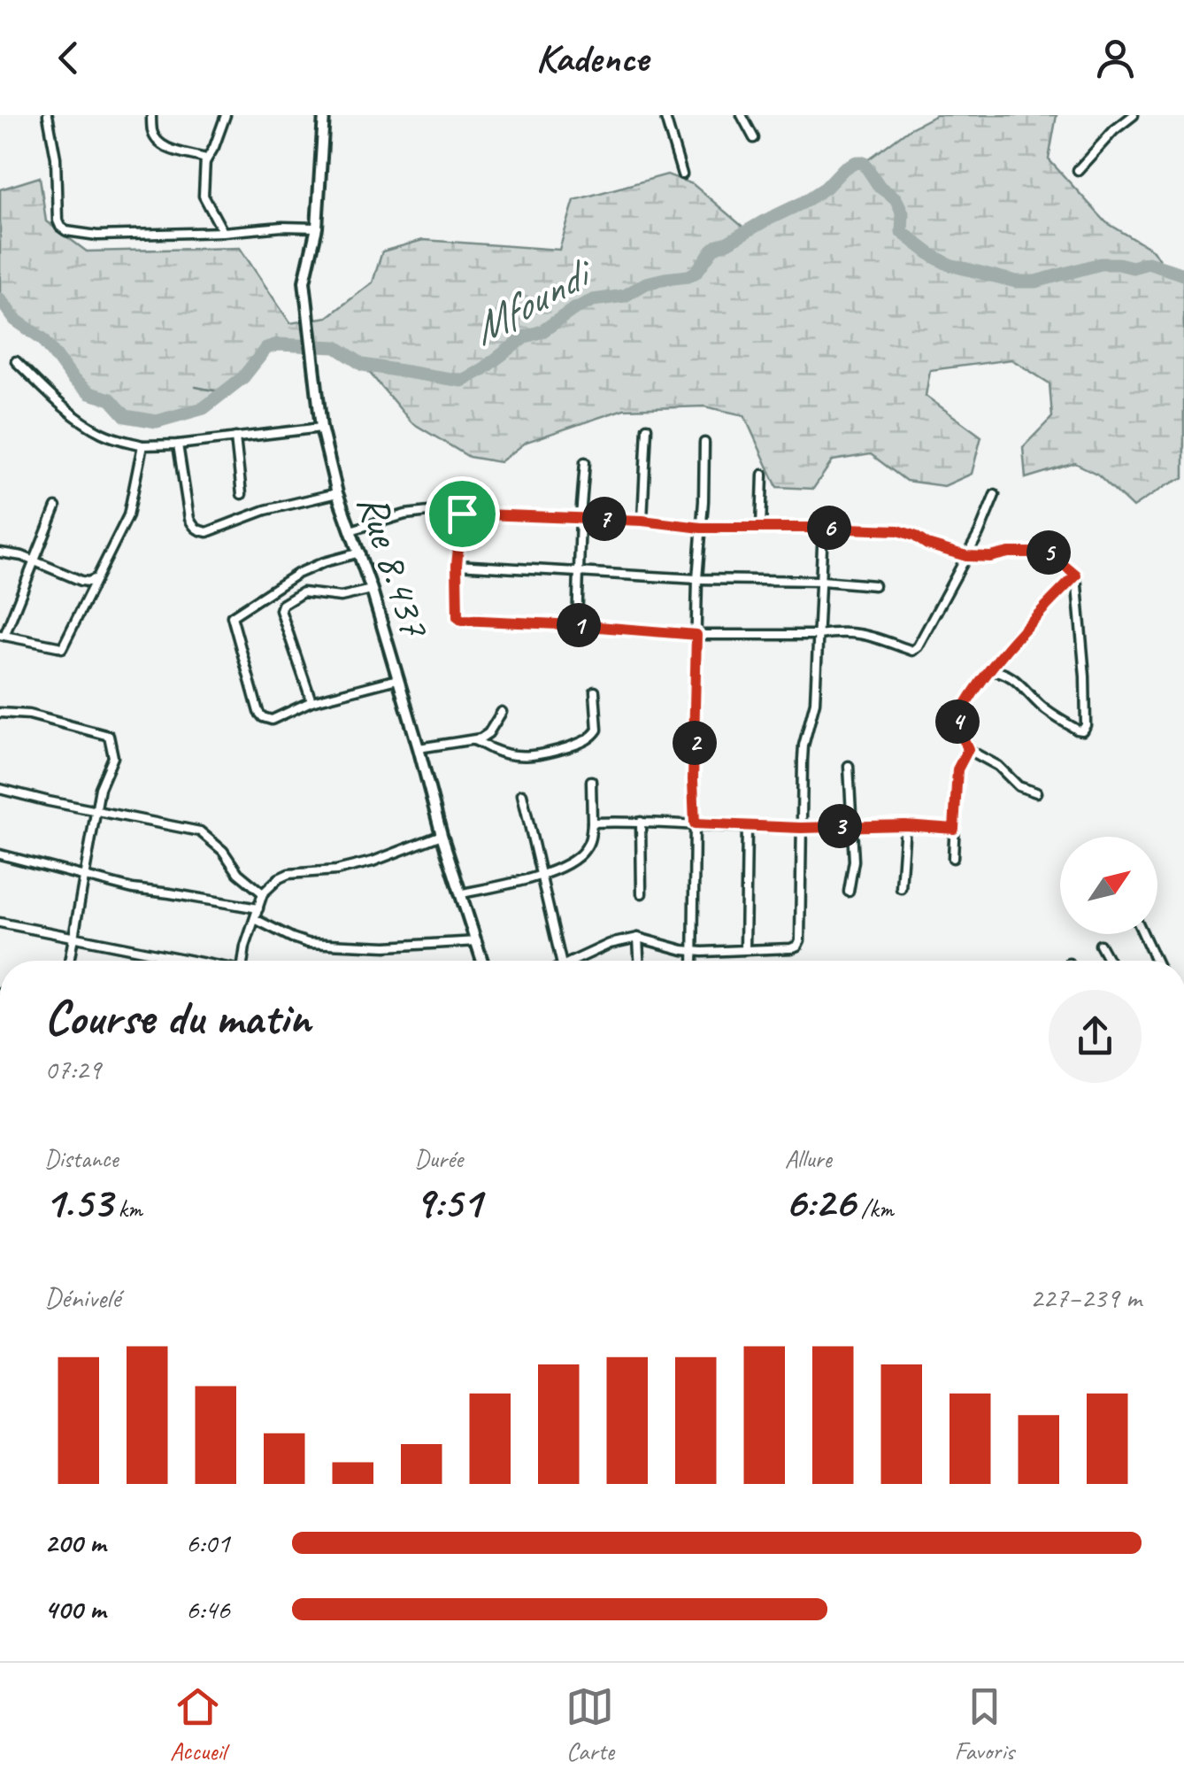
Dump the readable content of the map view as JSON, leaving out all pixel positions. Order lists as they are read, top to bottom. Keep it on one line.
{"streets":{"main road":["Rue 8.437"]},"water":["Mfoundi"],"north":"top right","page":{"header":"Kadence","pins":["7","6","5","1","4","2","3"],"heading":["Course du matin","07:29"],"stats":[["Distance","1.53 km"],["Durée","9:51"],["Allure","6:26 /km"]],"chart":["Dénivelé","227–239 m"],"list":[{"name":"200 m","note":"6:01"},{"name":"400 m","note":"6:46"}],"tabs":["Accueil","Carte","Favoris"]}}
